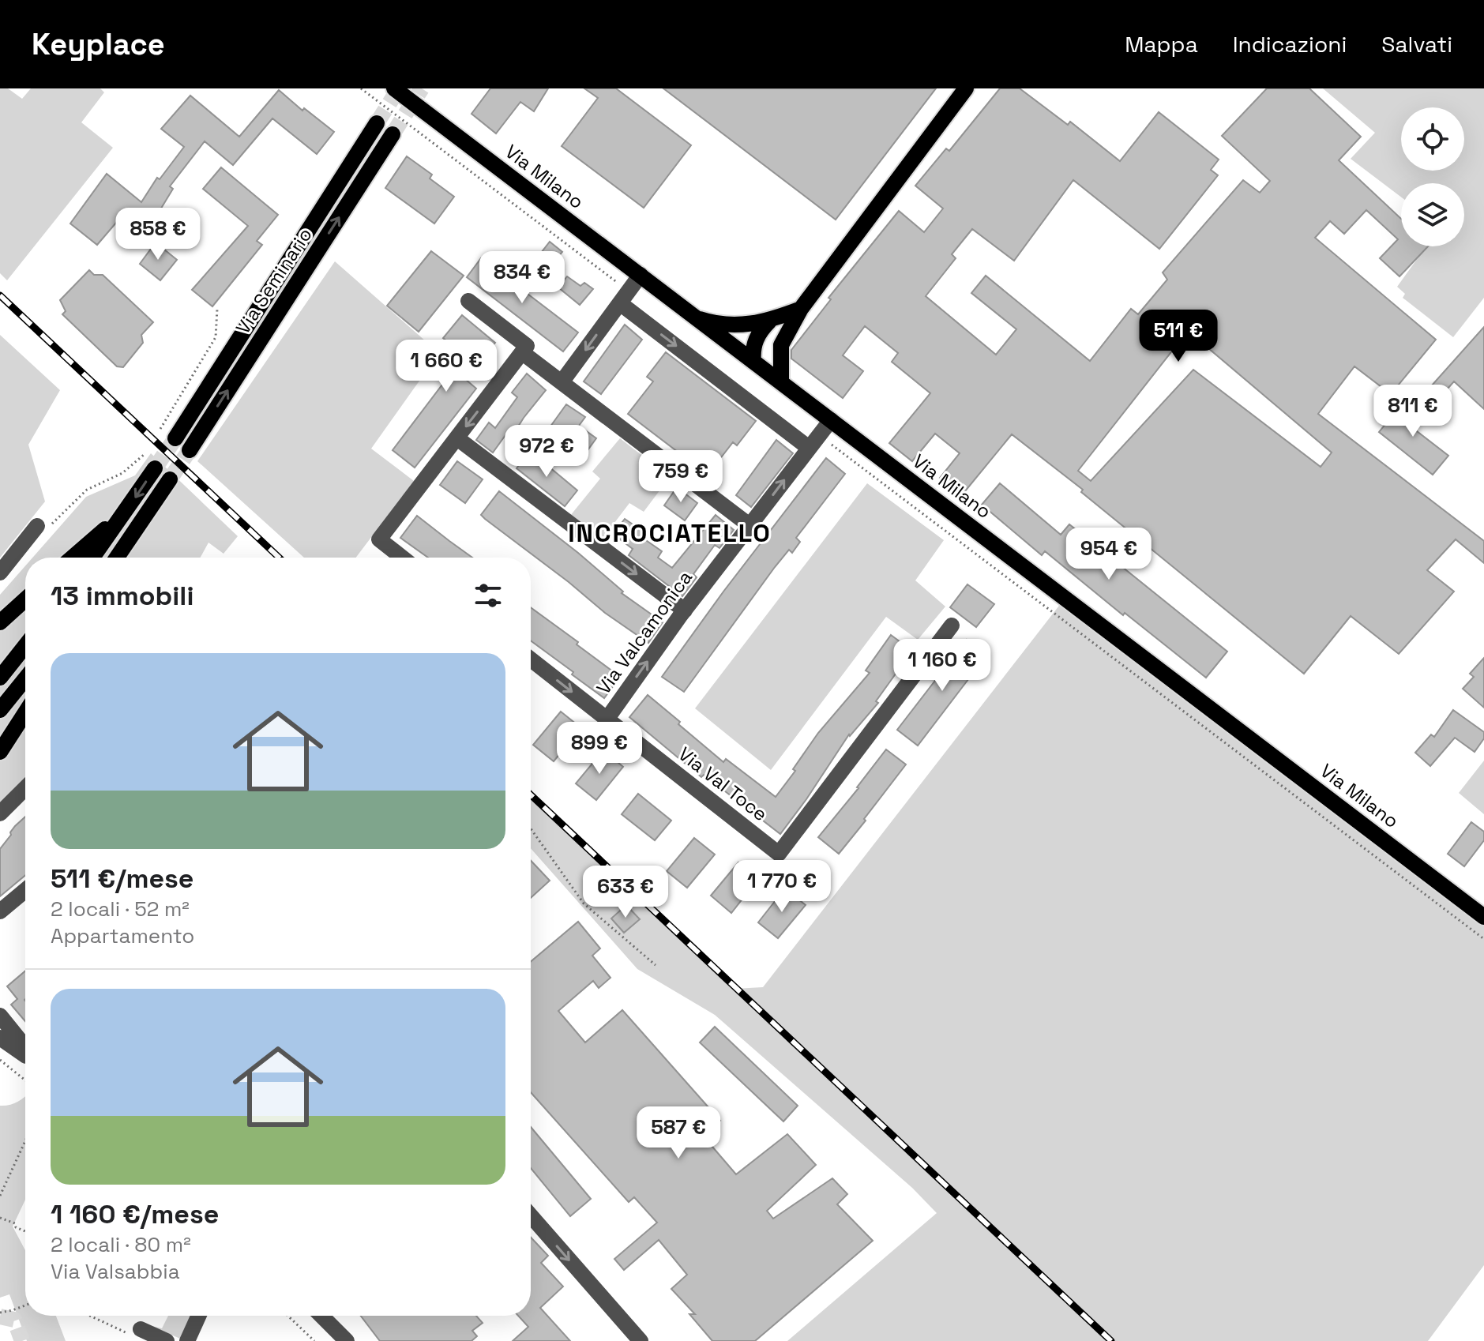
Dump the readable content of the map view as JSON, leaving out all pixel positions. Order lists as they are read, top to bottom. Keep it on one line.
{"streets":{"main road":["Via Milano","Via Seminario"],"street":["Via Valcamonica","Via Val Toce"]},"crossings":[["Via Milano","Via Valcamonica"],["Via Valcamonica","Via Val Toce"]],"one_way":["Via Valcamonica"],"districts":["INCROCIATELLO"],"page":{"header":"Keyplace","nav":["Mappa","Indicazioni","Salvati"],"price":["858 €","834 €","511 €","1 660 €","811 €","972 €","759 €","954 €","1 160 €","899 €","1 770 €","633 €","587 €"],"heading":"13 immobili","list":[{"name":"511 €/mese","note":"2 locali · 52 m² · Appartamento"},{"name":"1 160 €/mese","note":"2 locali · 80 m² · Via Valsabbia"}]}}
